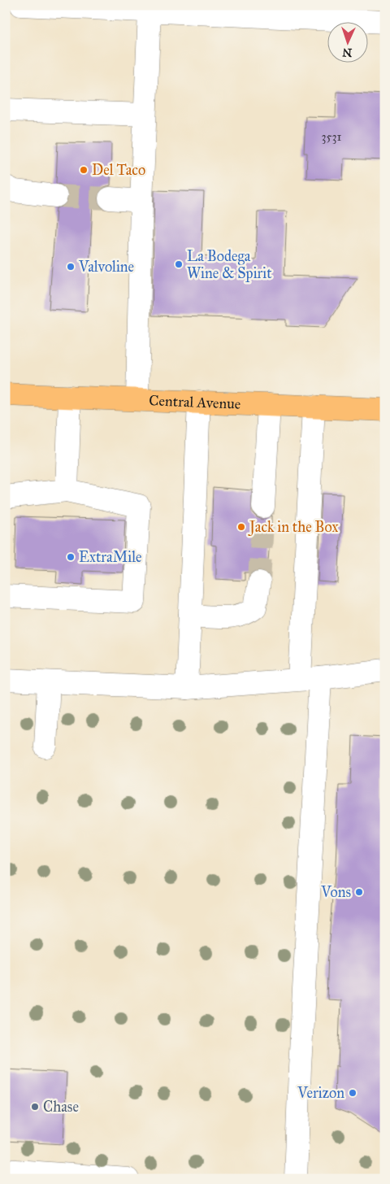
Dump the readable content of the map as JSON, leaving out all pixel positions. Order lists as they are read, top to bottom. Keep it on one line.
{"streets":{"main road":["Central Avenue"]},"places":["Del Taco","La Bodega Wine & Spirit","Valvoline","Jack in the Box","ExtraMile","Vons","Verizon","Chase"],"house_numbers":["3531"],"north":"bottom"}
